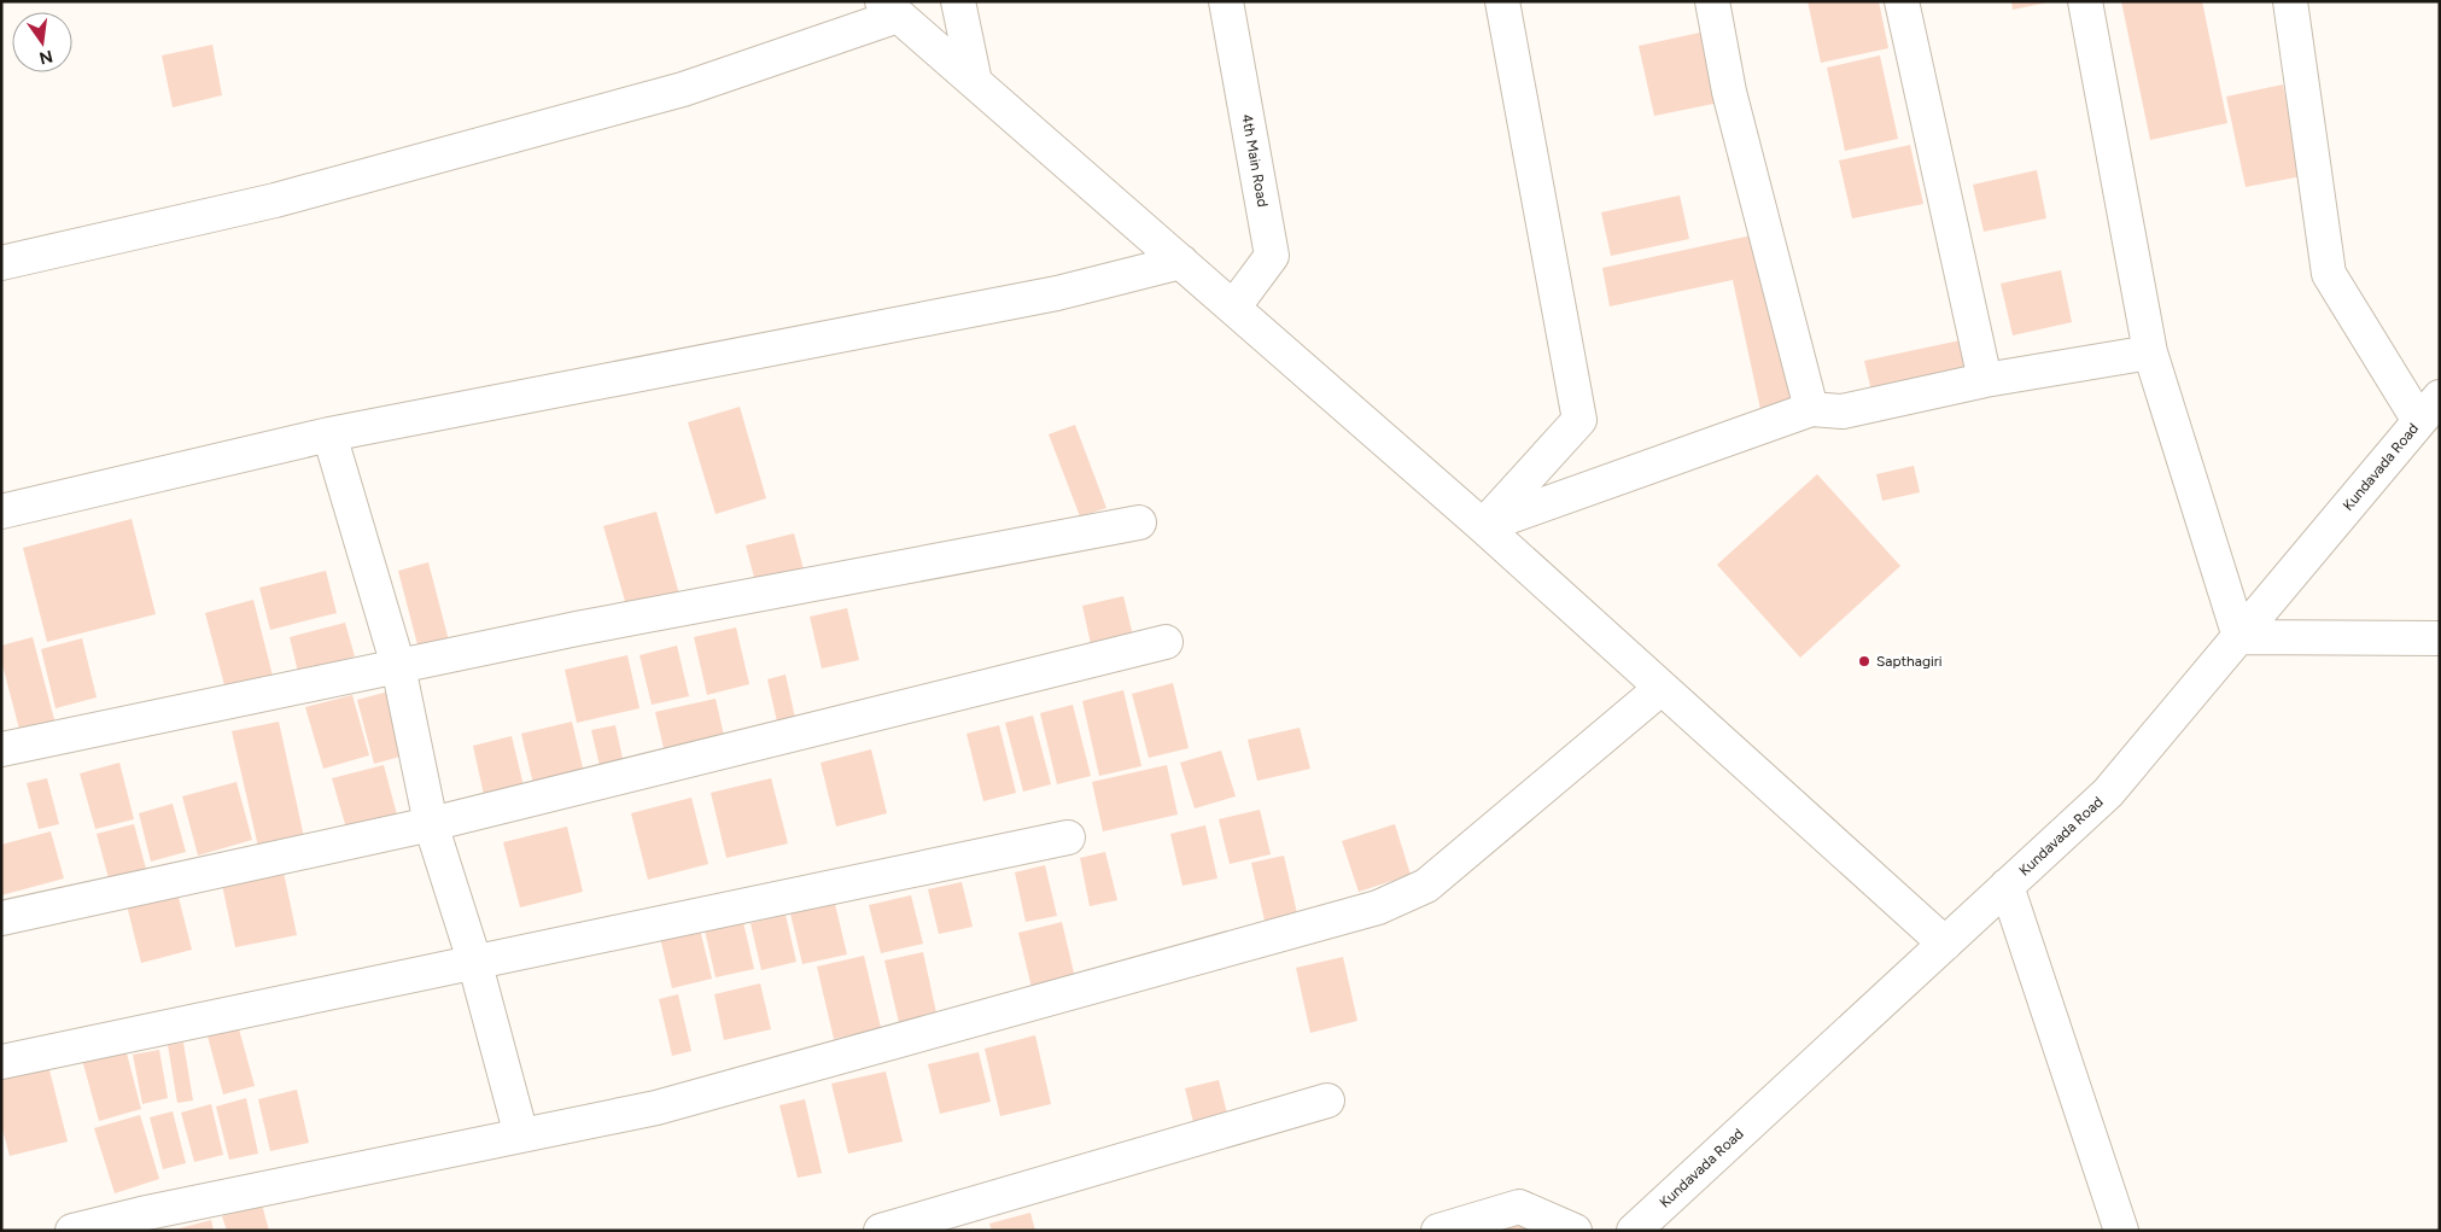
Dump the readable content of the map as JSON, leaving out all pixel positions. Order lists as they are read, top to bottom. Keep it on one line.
{"streets":{"street":["4th Main Road","Kundavada Road"]},"places":["Sapthagiri"],"north":"bottom"}
